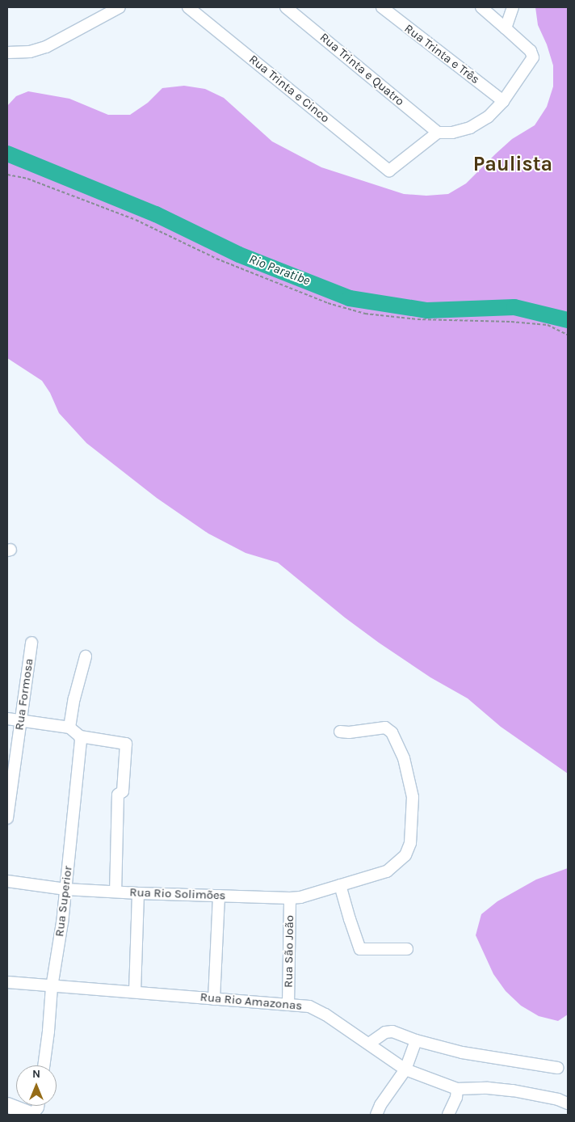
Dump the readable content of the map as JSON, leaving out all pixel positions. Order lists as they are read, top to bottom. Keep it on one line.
{"streets":{"street":["Rua Trinta e Três","Rua Trinta e Quatro","Rua Trinta e Cinco","Rua Formosa","Rua Rio Solimões","Rua Superior","Rua São João","Rua Rio Amazonas"]},"crossings":[["Rua Trinta e Quatro","Rua Trinta e Cinco"],["Rua Rio Solimões","Rua Superior"],["Rua Rio Solimões","Rua São João"],["Rua Superior","Rua Rio Amazonas"],["Rua São João","Rua Rio Amazonas"]],"districts":["Paulista"],"water":["Rio Paratibe"],"north":"top"}
